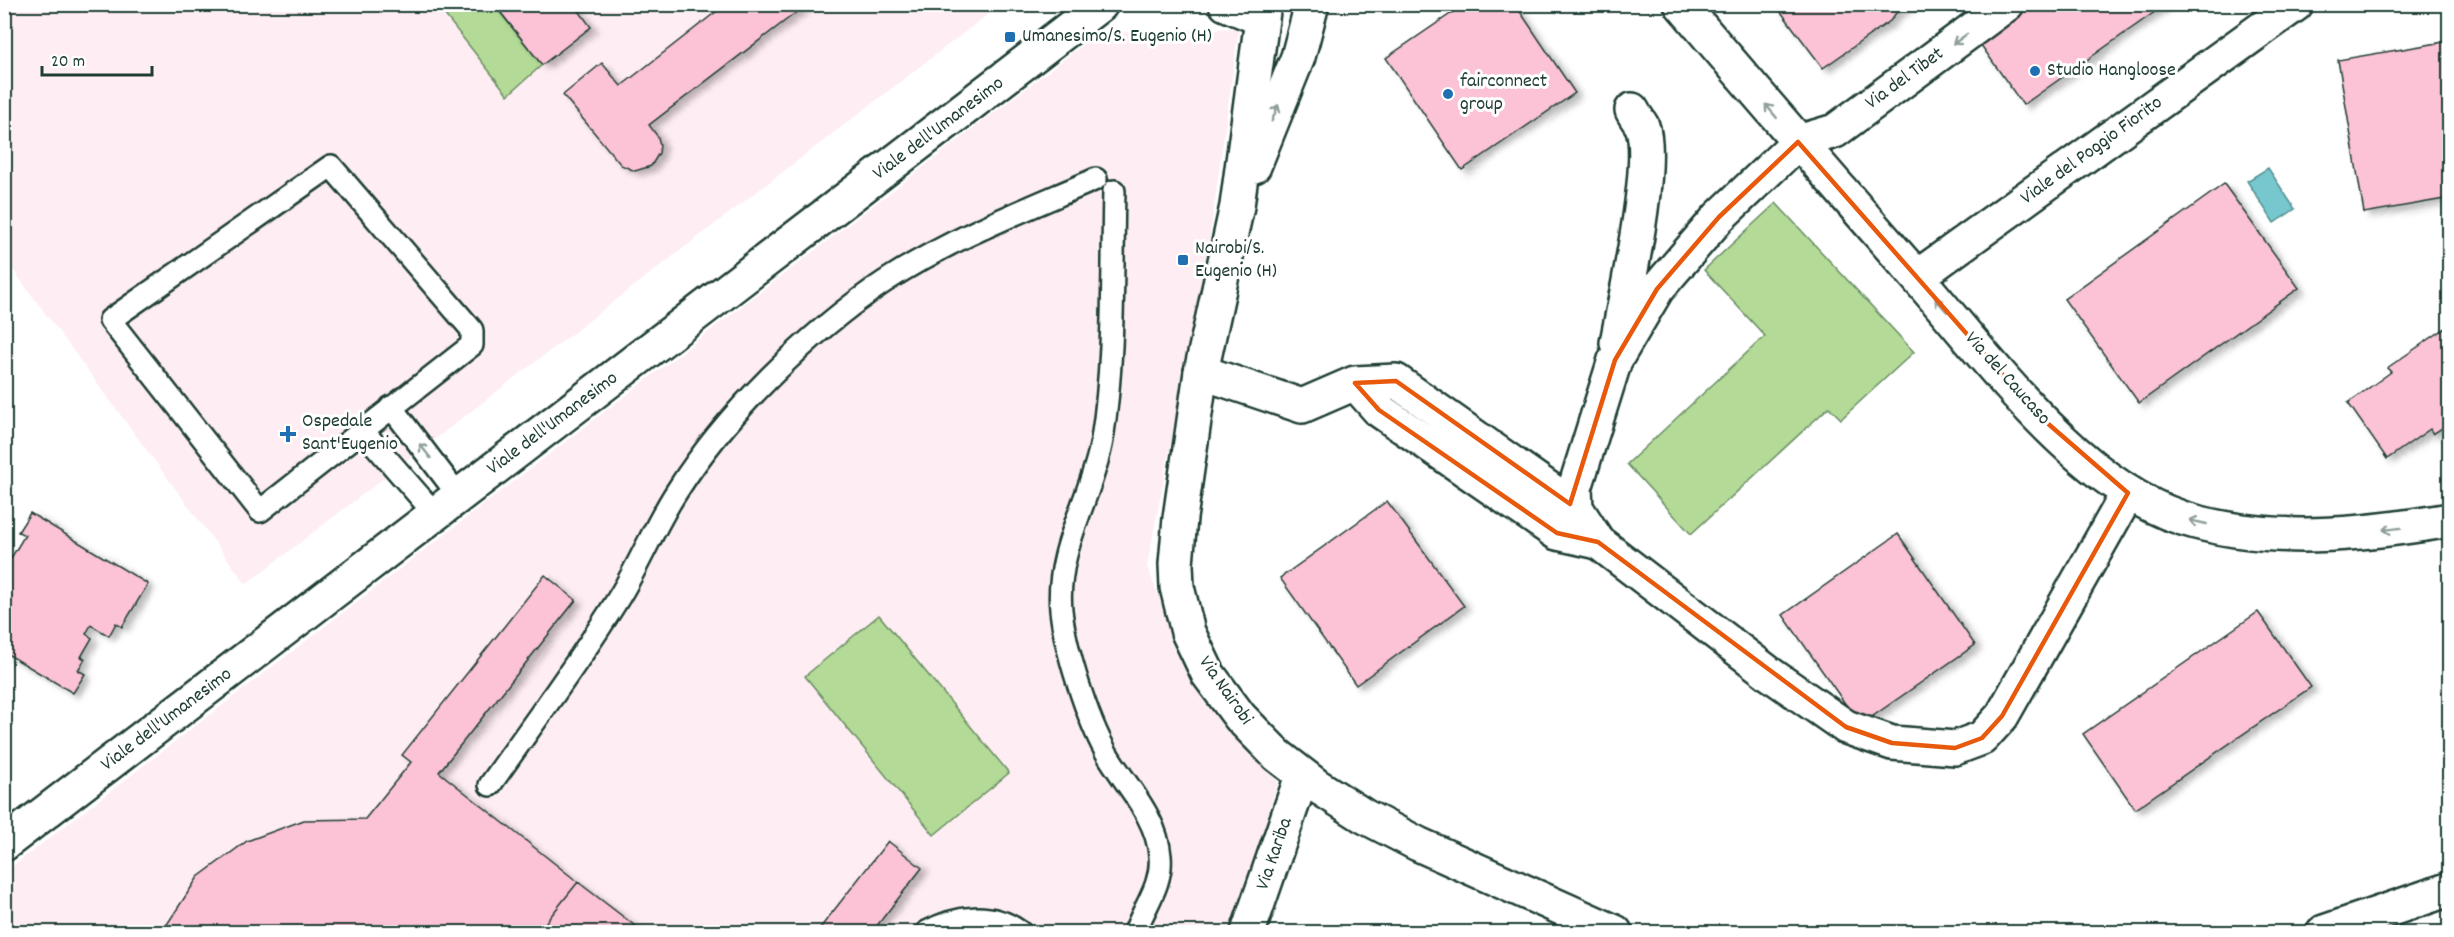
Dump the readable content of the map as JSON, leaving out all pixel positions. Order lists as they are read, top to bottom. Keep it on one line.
{"streets":{"street":["Via del Tibet","Viale dell'Umanesimo","Viale del Poggio Fiorito","Via del Caucaso","Via Nairobi","Via Kariba"]},"crossings":[["Via del Tibet","Via del Caucaso"],["Viale del Poggio Fiorito","Via del Caucaso"],["Via Nairobi","Via Kariba"]],"one_way":["Via del Tibet","Via del Caucaso"],"places":{"transit":["Umanesimo/S. Eugenio (H)","Nairobi/S. Eugenio (H)"],"other":["Studio Hangloose","fairconnect group"],"health":["Ospedale Sant'Eugenio"]},"scale_bar":"20 m"}
